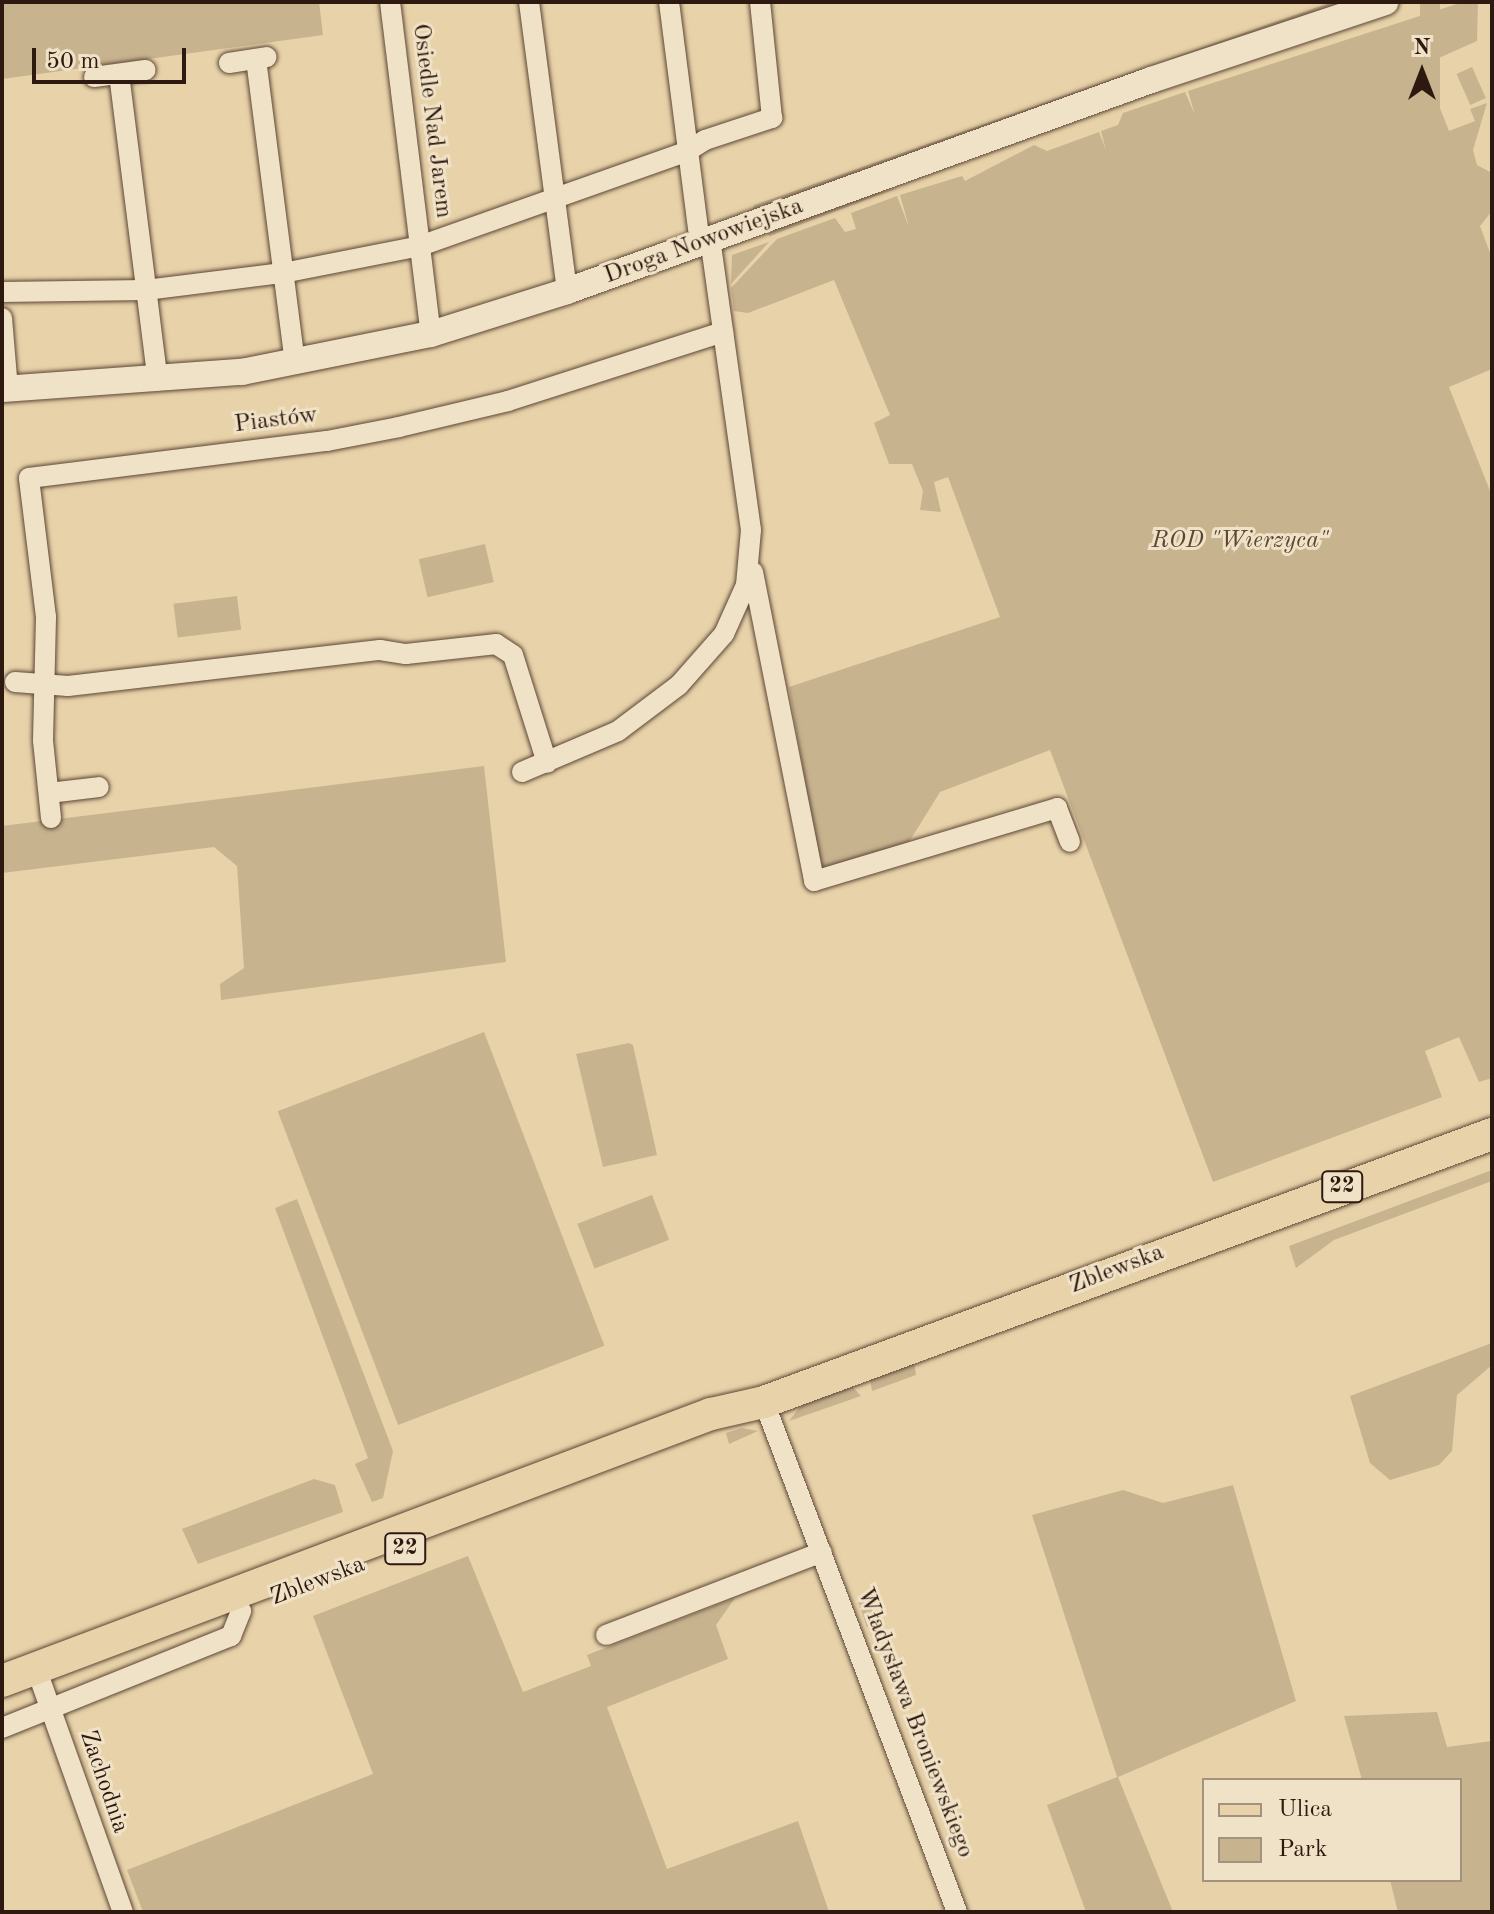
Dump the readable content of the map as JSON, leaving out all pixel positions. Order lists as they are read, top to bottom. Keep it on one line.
{"streets":{"main road":["22","Zblewska"],"street":["Osiedle Nad Jarem","Droga Nowowiejska","Piastów","Władysława Broniewskiego","Zachodnia"]},"crossings":[["Osiedle Nad Jarem","Droga Nowowiejska"],["Zblewska","Władysława Broniewskiego"],["Zblewska","Zachodnia"]],"parks":["ROD \"Wierzyca\""],"legend":["Ulica","Park"],"scale_bar":"50 m","north":"top"}
